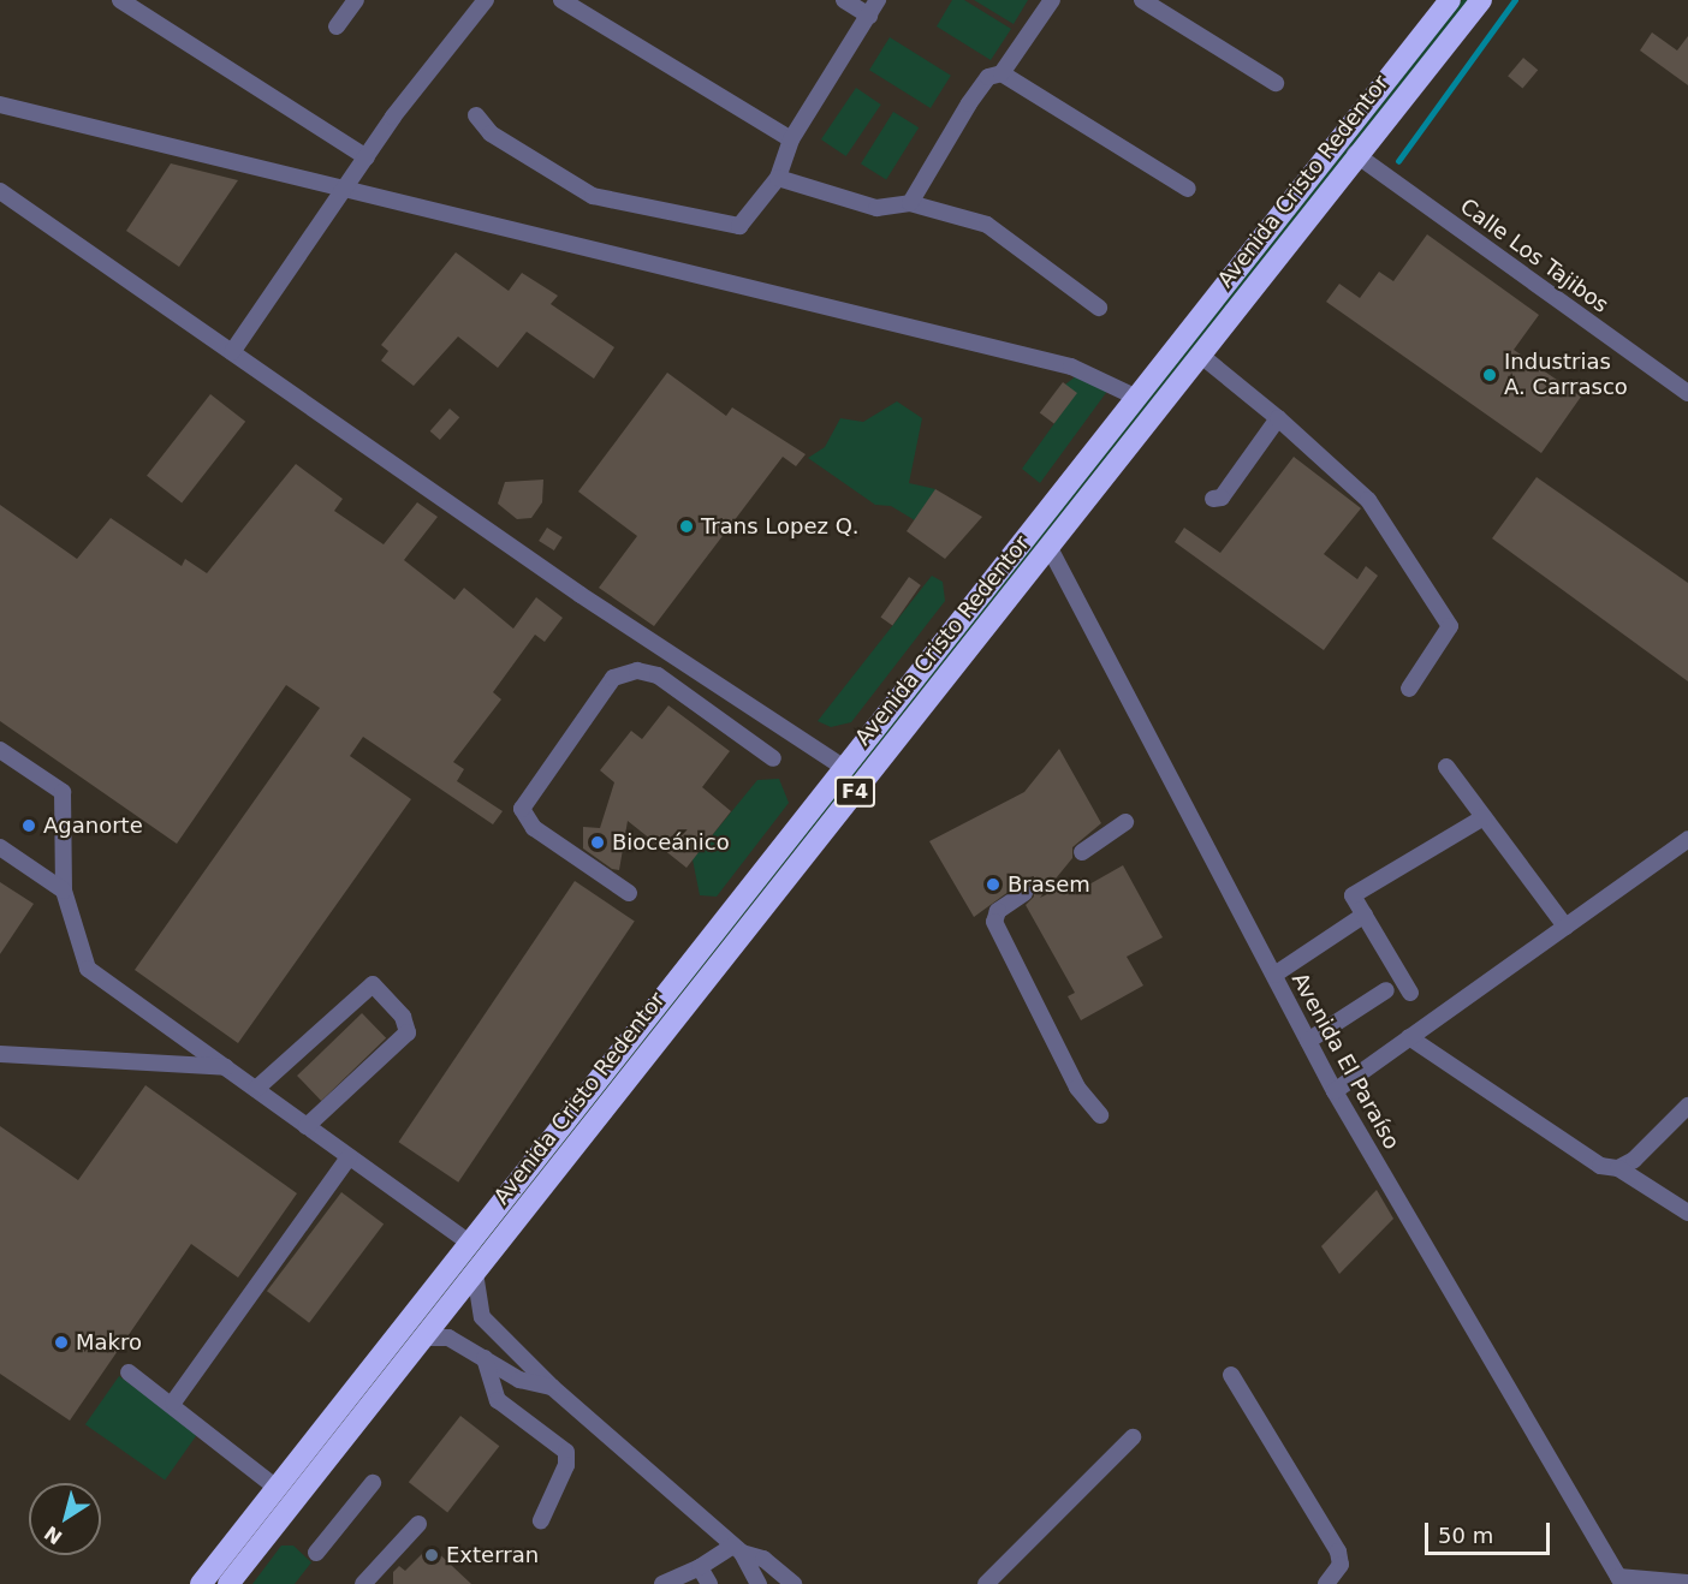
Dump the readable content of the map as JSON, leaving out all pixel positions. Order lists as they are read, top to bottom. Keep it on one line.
{"streets":{"highway":["Avenida Cristo Redentor","F4"],"street":["Calle Los Tajibos","Avenida El Paraíso"]},"crossings":[["Avenida Cristo Redentor","Calle Los Tajibos"],["Avenida Cristo Redentor","Avenida El Paraíso"]],"places":["Industrias A. Carrasco","Trans Lopez Q.","Aganorte","Bioceánico","Brasem","Makro","Exterran"],"scale_bar":"50 m","north":"bottom left"}
